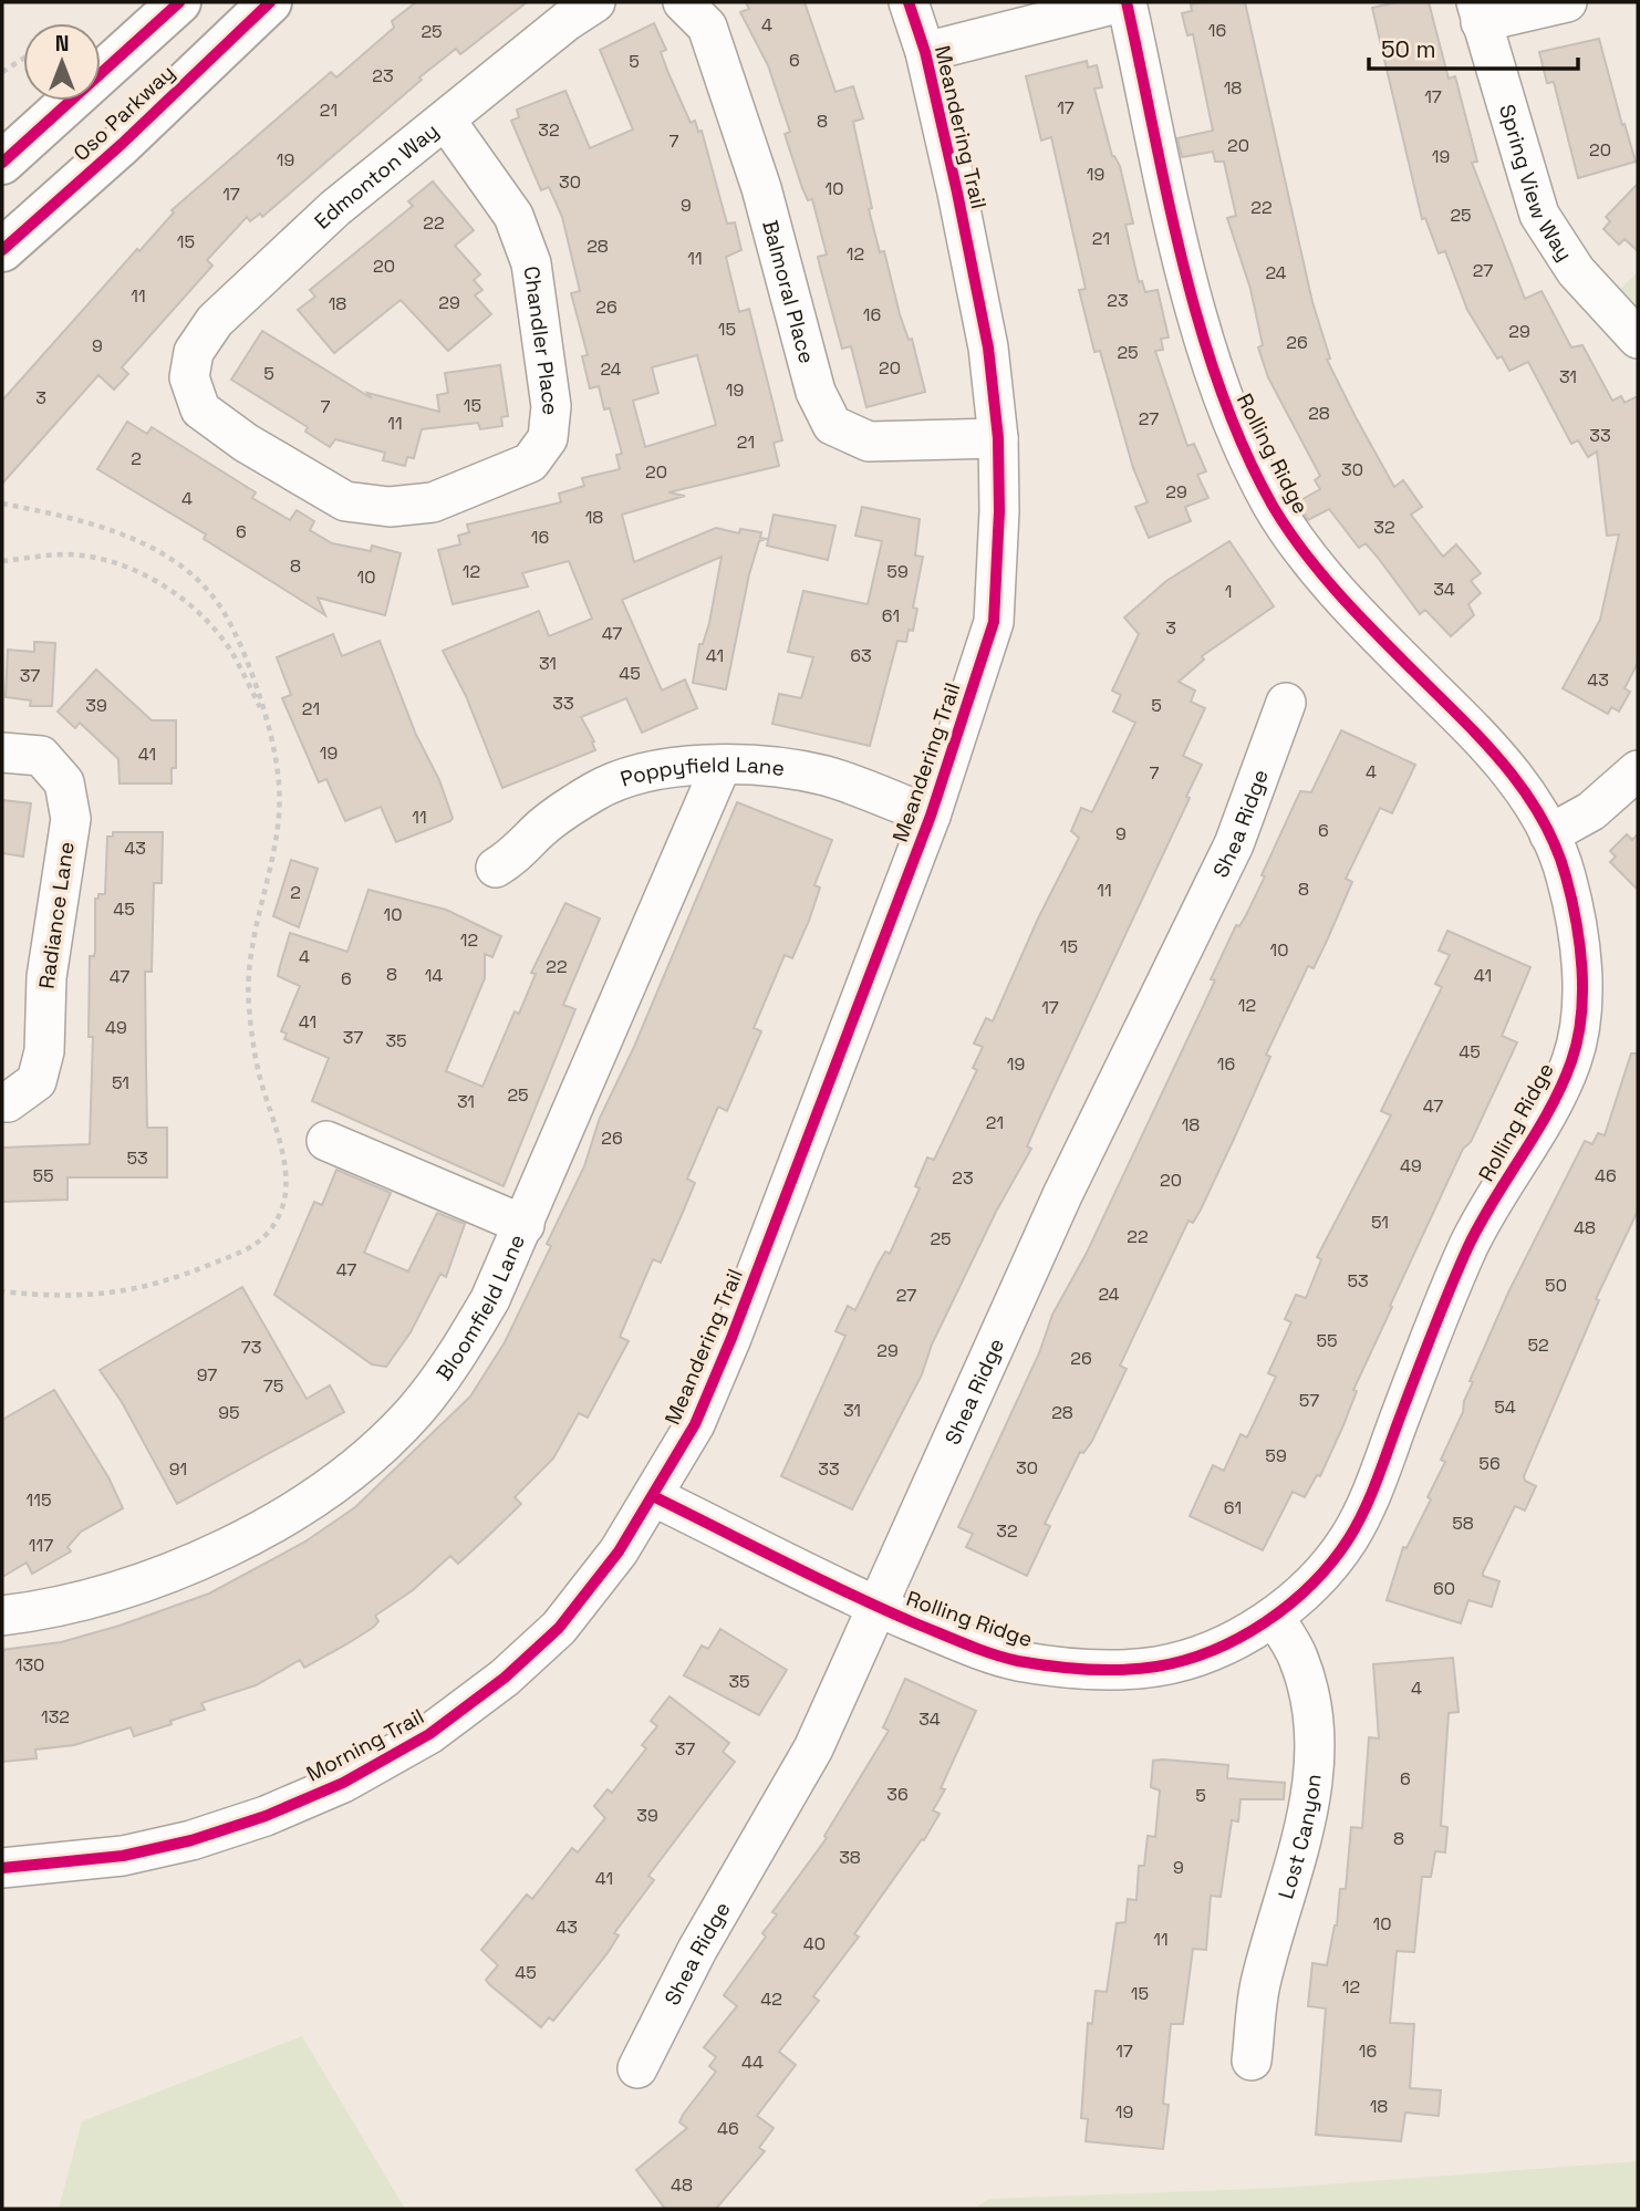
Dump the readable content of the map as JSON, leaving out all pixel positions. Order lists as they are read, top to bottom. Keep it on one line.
{"streets":{"main road":["Oso Parkway"],"street":["Meandering Trail","Edmonton Way","Spring View Way","Balmoral Place","Chandler Place","Rolling Ridge","Poppyfield Lane","Shea Ridge","Radiance Lane","Bloomfield Lane","Morning Trail","Lost Canyon"]},"crossings":[["Meandering Trail","Balmoral Place"],["Meandering Trail","Rolling Ridge"],["Meandering Trail","Poppyfield Lane"],["Meandering Trail","Morning Trail"],["Edmonton Way","Chandler Place"],["Rolling Ridge","Shea Ridge"],["Rolling Ridge","Morning Trail"],["Rolling Ridge","Lost Canyon"],["Poppyfield Lane","Bloomfield Lane"]],"house_numbers":["4","16","25","6","5","23","18","17","17","21","8","32","7","20","20","19","19","19","30","10","17","9","22","25","22","21","15","28","12","11","20","27","24","11","23","29","18","26","16","15","29","26","9","25","20","24","5","31","19","3","15","7","28","27","11","33","21","2","30","20","29","4","18","32","6","16","8","12","59","10","34","1","61","3","47","41","63","31","45","37","43","33","39","5","21","19","41","4","7","11","6","9","43","8","11","2","45","10","12","15","10","4","22","8","14","41","47","6","12","17","41","49","37","35","45","19","16","51","25","31","47","21","18","26","53","49","55","46","23","20","51","48","22","25","47","53","50","24","27","55","52","73","29","26","97","75","57","54","31","95","28","59","56","30","91","33","115","61","58","32","117","60","130","35","4","132","34","37","6","36","5","39","8","38","9","41","10","43","11","40","45","12","15","42","17","16","44","18","19","46","48"],"scale_bar":"50 m","north":"top"}
